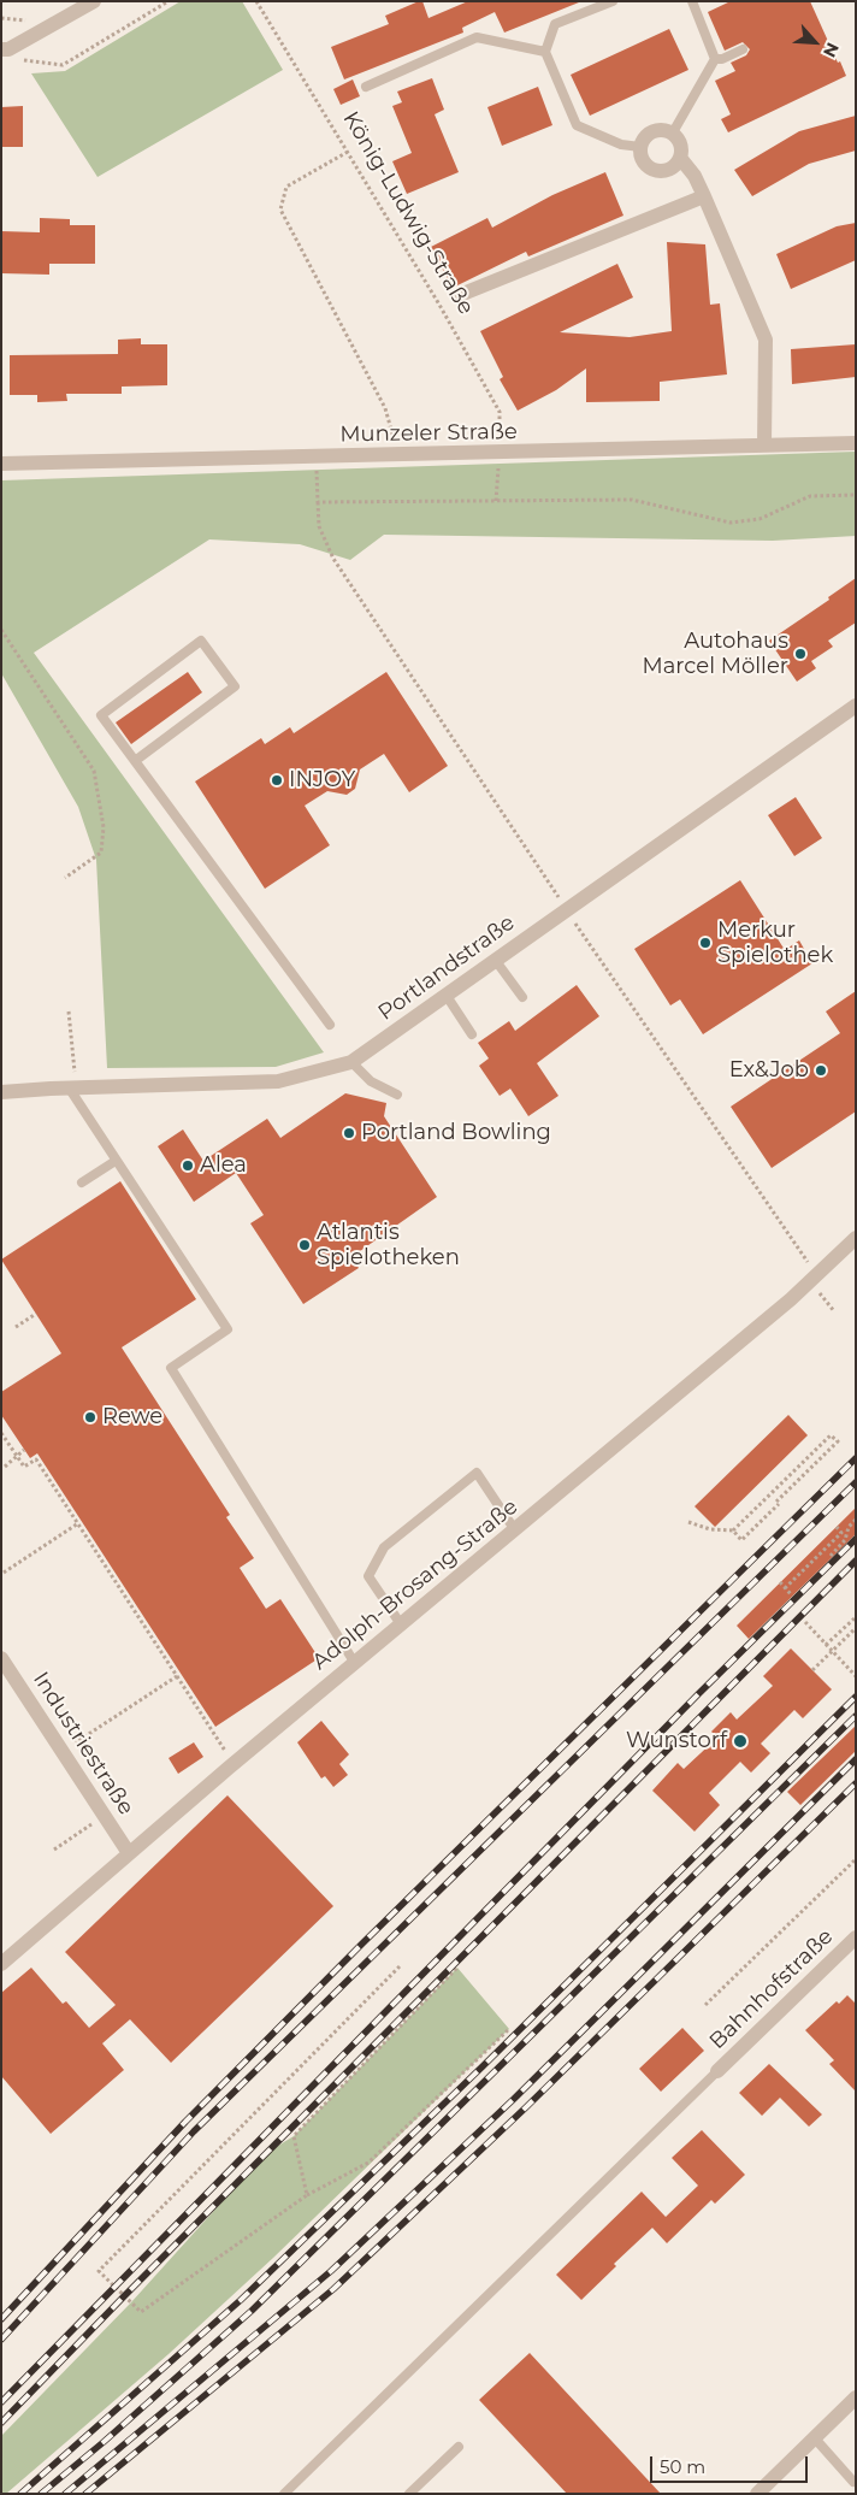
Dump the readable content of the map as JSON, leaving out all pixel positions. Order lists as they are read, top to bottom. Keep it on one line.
{"streets":{"street":["Munzeler Straße","Portlandstraße","Adolph-Brosang-Straße","Industriestraße","Bahnhofstraße"],"path":["König-Ludwig-Straße"]},"crossings":[["König-Ludwig-Straße","Munzeler Straße"],["Adolph-Brosang-Straße","Industriestraße"]],"places":["Autohaus Marcel Möller","INJOY","Merkur Spielothek","Ex&Job","Portland Bowling","Alea","Atlantis Spielotheken","Rewe","Wunstorf"],"scale_bar":"50 m","north":"bottom right"}
